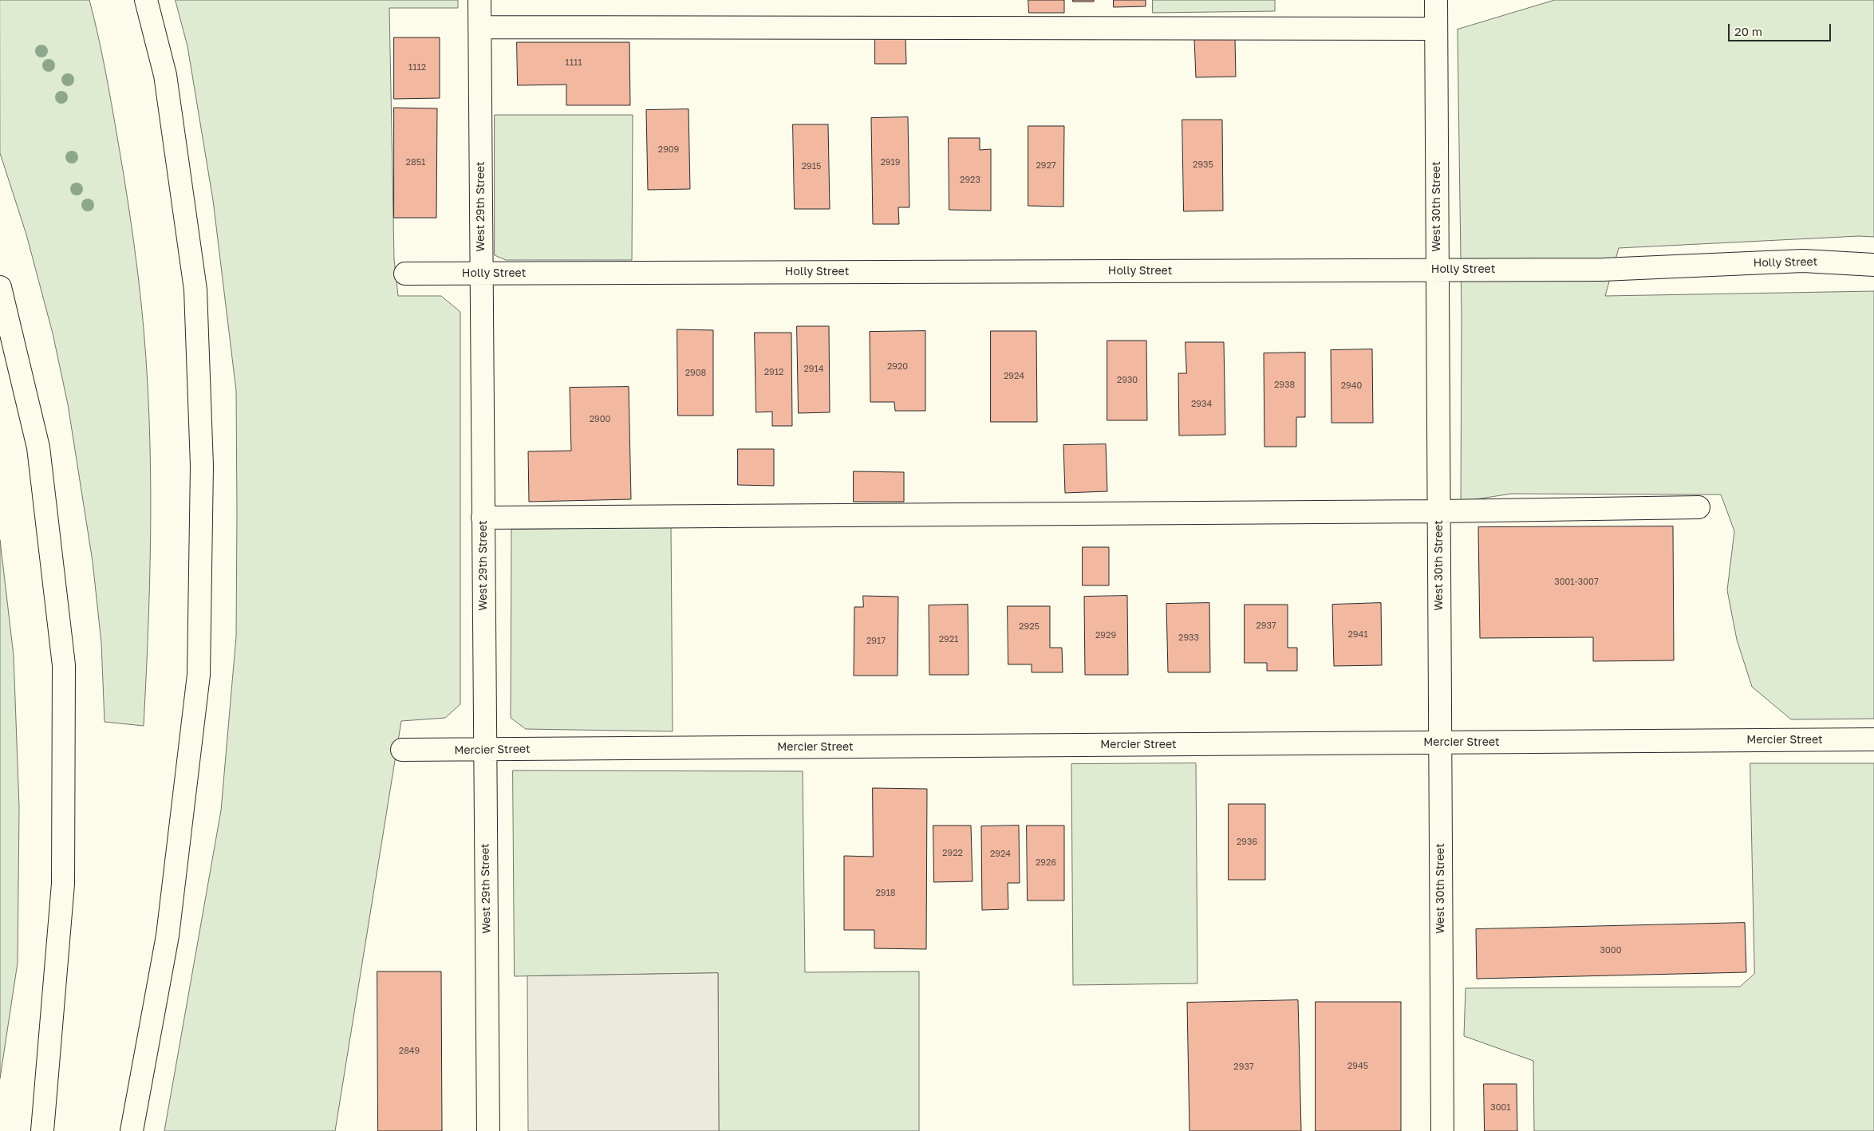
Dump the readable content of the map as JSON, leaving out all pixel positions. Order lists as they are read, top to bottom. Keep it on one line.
{"streets":{"main road":["West 29th Street","West 30th Street","Holly Street","Mercier Street"]},"crossings":[["West 29th Street","Holly Street"],["West 29th Street","Mercier Street"],["West 30th Street","Holly Street"],["West 30th Street","Mercier Street"]],"house_numbers":["1111","1112","2909","2851","2919","2935","2927","2915","2923","2920","2914","2912","2908","2924","2930","2938","2940","2934","2900","3001-3007","2937","2925","2941","2929","2933","2921","2917","2936","2922","2924","2926","2918","3000","2849","2945","2937","3001"],"scale_bar":"20 m"}
